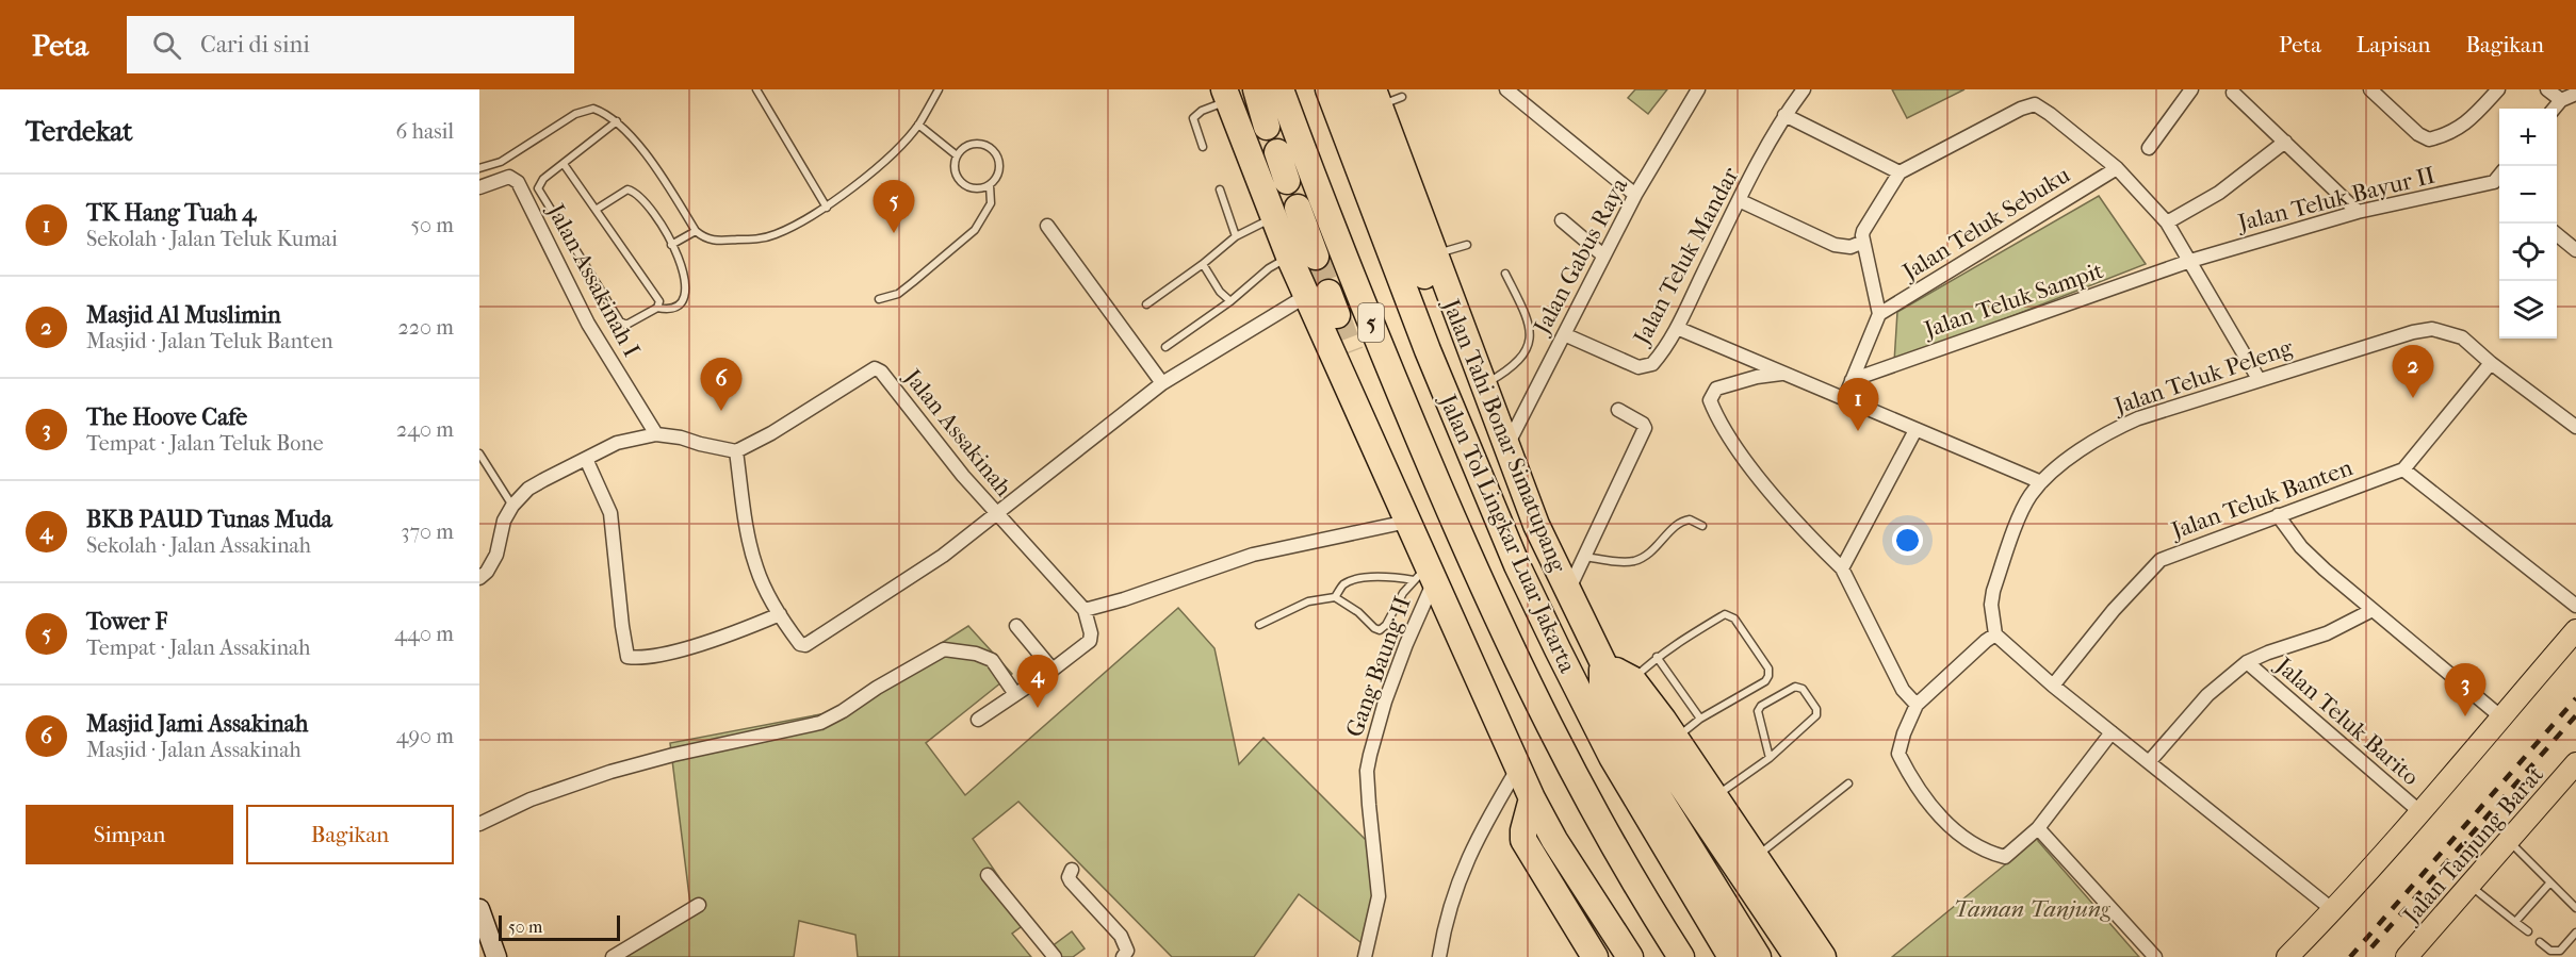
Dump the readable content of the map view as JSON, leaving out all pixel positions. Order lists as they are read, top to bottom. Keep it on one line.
{"streets":{"highway":["5","Jalan Tahi Bonar Simatupang","Jalan Tol Lingkar Luar Jakarta"],"main road":["Jalan Tanjung Barat"],"street":["Jalan Teluk Bayur II","Jalan Teluk Sebuku","Jalan Gabus Raya","Jalan Teluk Mandar","Jalan Assakinah I","Jalan Teluk Sampit","Jalan Teluk Peleng","Jalan Assakinah","Jalan Teluk Banten","Gang Baung II","Jalan Teluk Barito"]},"crossings":[["Jalan Teluk Bayur II","Jalan Teluk Sampit"],["Jalan Gabus Raya","Jalan Teluk Mandar"],["Jalan Gabus Raya","Jalan Tahi Bonar Simatupang"],["Jalan Teluk Peleng","Jalan Teluk Banten"]],"parks":["Taman Tanjung"],"scale_bar":"50 m","page":{"header":"Peta","search":"Cari di sini","nav":["Peta","Lapisan","Bagikan"],"heading":["Terdekat","6 hasil"],"map_buttons":["+","−"],"list":[{"mark":"1","name":"TK Hang Tuah 4","note":"Sekolah · Jalan Teluk Kumai","value":"50 m"},{"mark":"2","name":"Masjid Al Muslimin","note":"Masjid · Jalan Teluk Banten","value":"220 m"},{"mark":"3","name":"The Hoove Cafe","note":"Tempat · Jalan Teluk Bone","value":"240 m"},{"mark":"4","name":"BKB PAUD Tunas Muda","note":"Sekolah · Jalan Assakinah","value":"370 m"},{"mark":"5","name":"Tower F","note":"Tempat · Jalan Assakinah","value":"440 m"},{"mark":"6","name":"Masjid Jami Assakinah","note":"Masjid · Jalan Assakinah","value":"490 m"}],"pins":["5","2","6","1","4","3"],"buttons":["Simpan","Bagikan"],"scale":"50 m"}}
